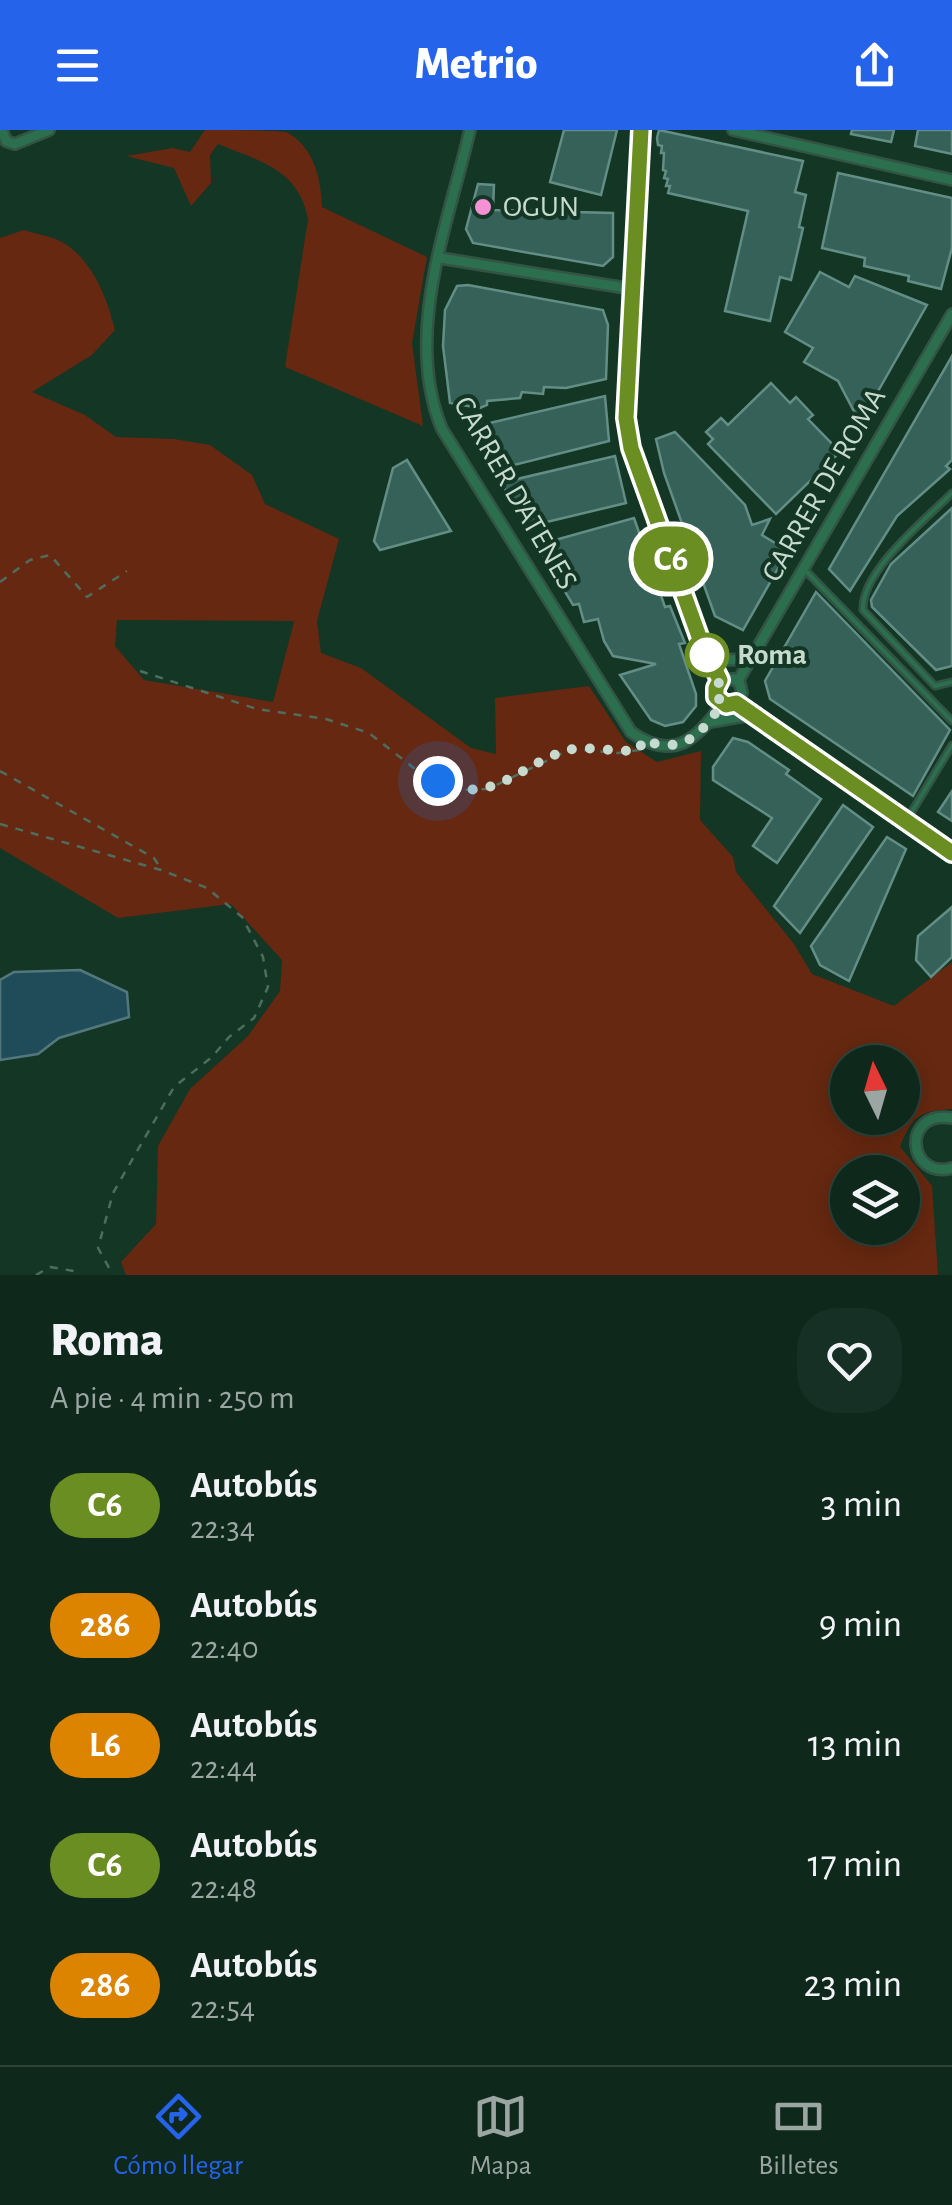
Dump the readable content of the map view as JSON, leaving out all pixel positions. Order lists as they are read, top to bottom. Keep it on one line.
{"streets":{"street":["CARRER DE ROMA","CARRER D'ATENES"]},"places":["OGUN","Roma"],"lines":["bus line C6"],"north":"top","page":{"header":"Metrio","on_map":"C6","heading":["Roma","A pie · 4 min · 250 m"],"list":[{"mark":"C6","name":"Autobús","note":"22:34","value":"3 min"},{"mark":"286","name":"Autobús","note":"22:40","value":"9 min"},{"mark":"L6","name":"Autobús","note":"22:44","value":"13 min"},{"mark":"C6","name":"Autobús","note":"22:48","value":"17 min"},{"mark":"286","name":"Autobús","note":"22:54","value":"23 min"}],"tabs":["Cómo llegar","Mapa","Billetes"]}}
